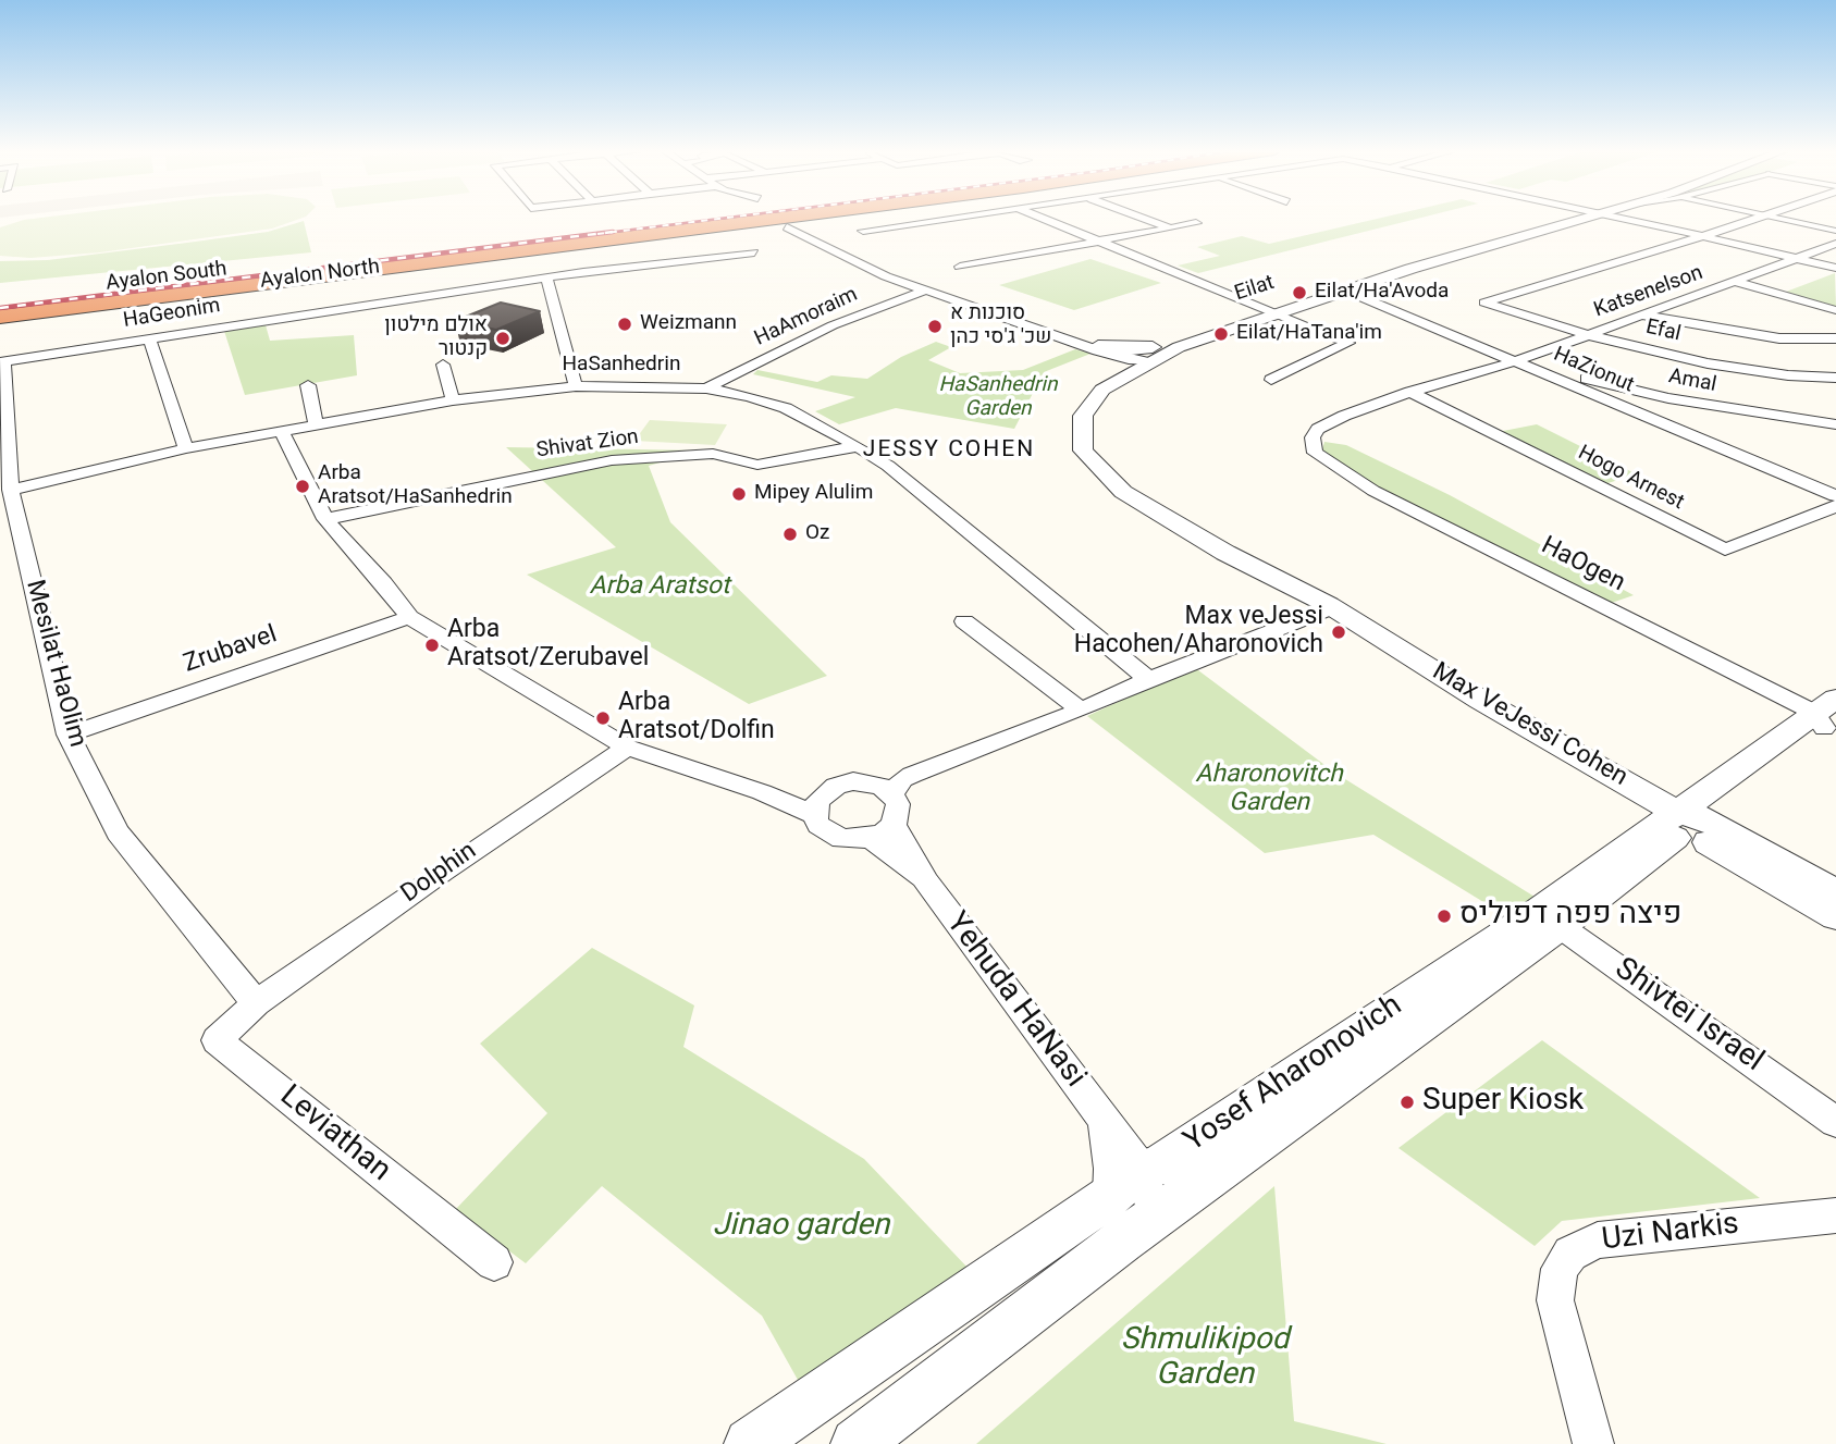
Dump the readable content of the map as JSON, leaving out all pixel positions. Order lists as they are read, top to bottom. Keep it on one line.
{"streets":{"highway":["Ayalon North","Ayalon South"],"street":["Eilat","Katsenelson","HaGeonim","HaAmoraim","Efal","HaSanhedrin","HaZionut","Amal","Shivat Zion","Hogo Arnest","HaOgen","Zrubavel","Mesilat HaOlim","Max VeJessi Cohen","Dolphin","Yehuda HaNasi","Shivtei Israel","Yosef Aharonovich","Leviathan","Uzi Narkis"]},"crossings":[["Eilat","HaZionut"],["Eilat","Max VeJessi Cohen"],["Katsenelson","Efal"],["Katsenelson","HaZionut"],["HaGeonim","Mesilat HaOlim"],["HaAmoraim","HaSanhedrin"],["HaSanhedrin","Shivat Zion"],["HaSanhedrin","Mesilat HaOlim"],["HaZionut","Amal"],["Hogo Arnest","HaOgen"],["HaOgen","Yosef Aharonovich"],["Zrubavel","Mesilat HaOlim"],["Mesilat HaOlim","Dolphin"],["Mesilat HaOlim","Leviathan"],["Max VeJessi Cohen","Yosef Aharonovich"],["Dolphin","Leviathan"],["Yehuda HaNasi","Yosef Aharonovich"],["Shivtei Israel","Yosef Aharonovich"]],"districts":["JESSY COHEN"],"parks":["HaSanhedrin Garden","Arba Aratsot","Aharonovitch Garden","Jinao garden","Shmulikipod Garden"],"places":["Eilat/Ha'Avoda","Weizmann","סוכנות א שכ' ג'סי כהן","Eilat/HaTana'im","אולם מילטון קנטור","Arba Aratsot/HaSanhedrin","Mipey Alulim","Oz","Max veJessi Hacohen/Aharonovich","Arba Aratsot/Zerubavel","Arba Aratsot/Dolfin","פיצה פפה דפוליס","Super Kiosk"]}
